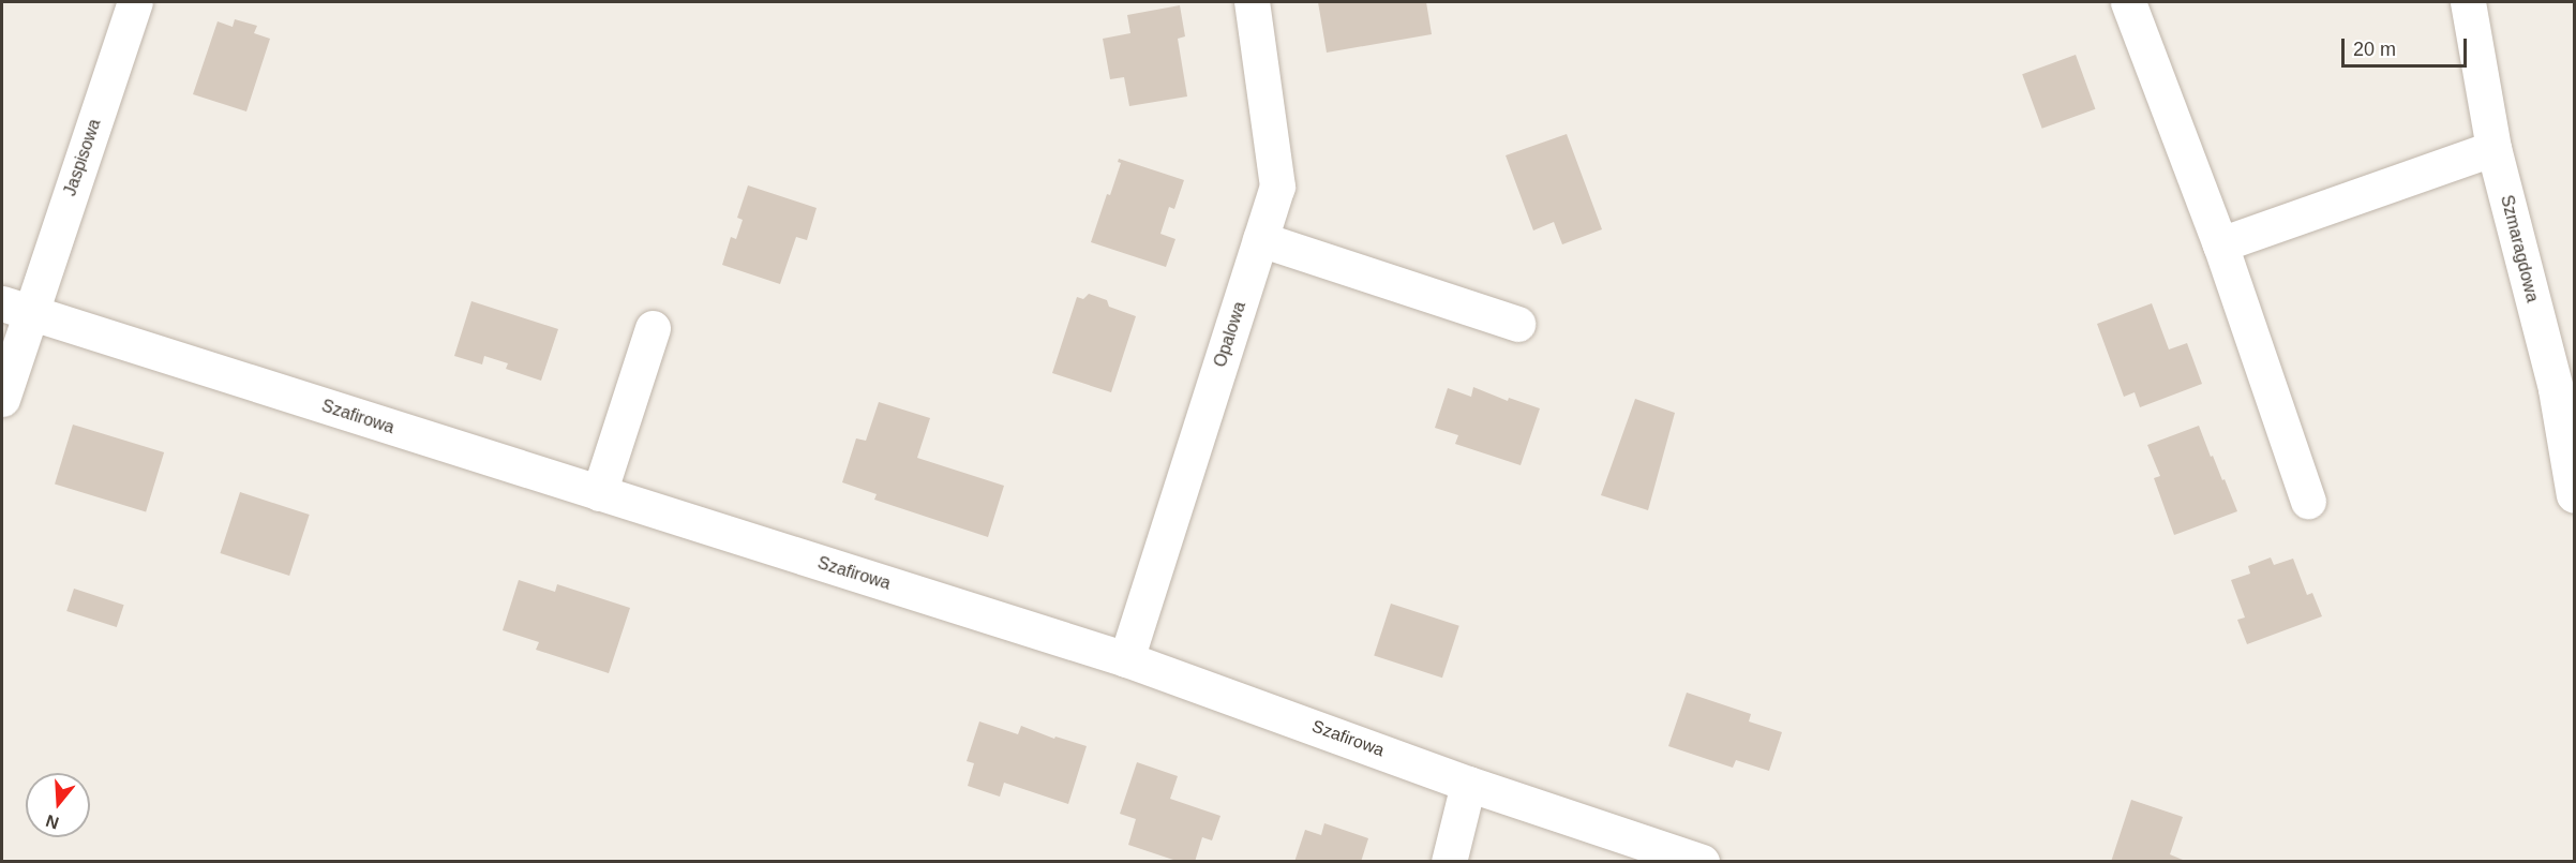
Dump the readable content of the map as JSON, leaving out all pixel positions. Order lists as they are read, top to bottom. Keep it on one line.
{"streets":{"street":["Jaspisowa","Szmaragdowa","Opalowa","Szafirowa"]},"crossings":[["Jaspisowa","Szafirowa"],["Opalowa","Szafirowa"]],"scale_bar":"20 m","north":"bottom"}
